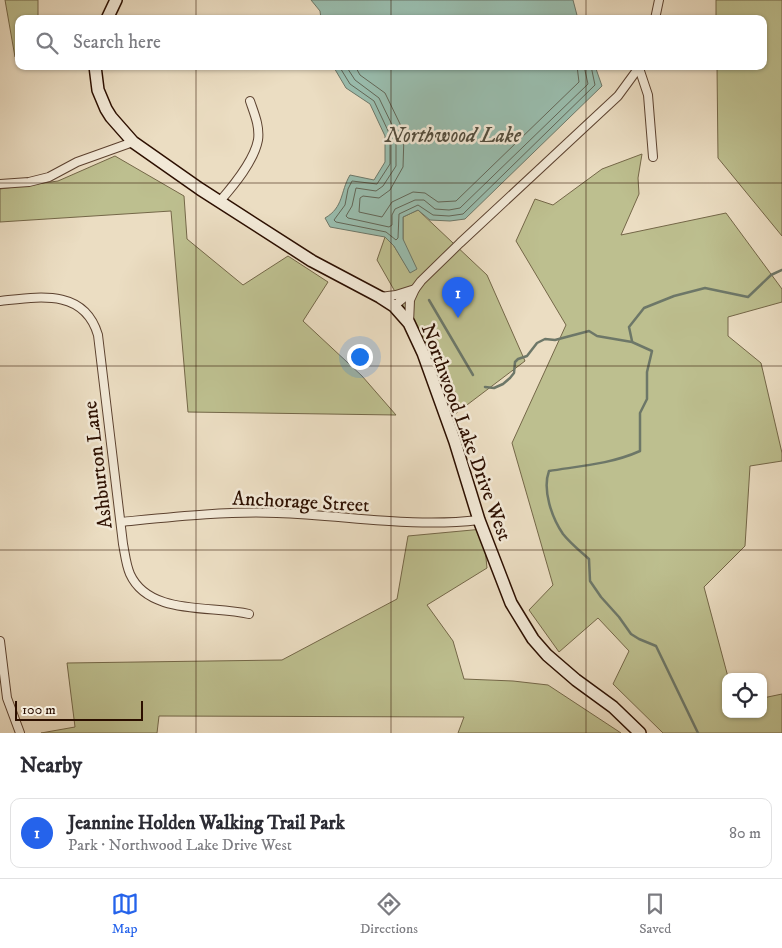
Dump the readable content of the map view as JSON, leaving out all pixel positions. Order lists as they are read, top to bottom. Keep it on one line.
{"streets":{"street":["Northwood Lake Drive West","Ashburton Lane","Anchorage Street"]},"crossings":[["Northwood Lake Drive West","Anchorage Street"],["Ashburton Lane","Anchorage Street"]],"water":["Northwood Lake"],"scale_bar":"100 m","page":{"search":"Search here","pins":"1","scale":"100 m","heading":"Nearby","list":[{"mark":"1","name":"Jeannine Holden Walking Trail Park","note":"Park · Northwood Lake Drive West","value":"80 m"}],"nav":["Map","Directions","Saved"]}}
